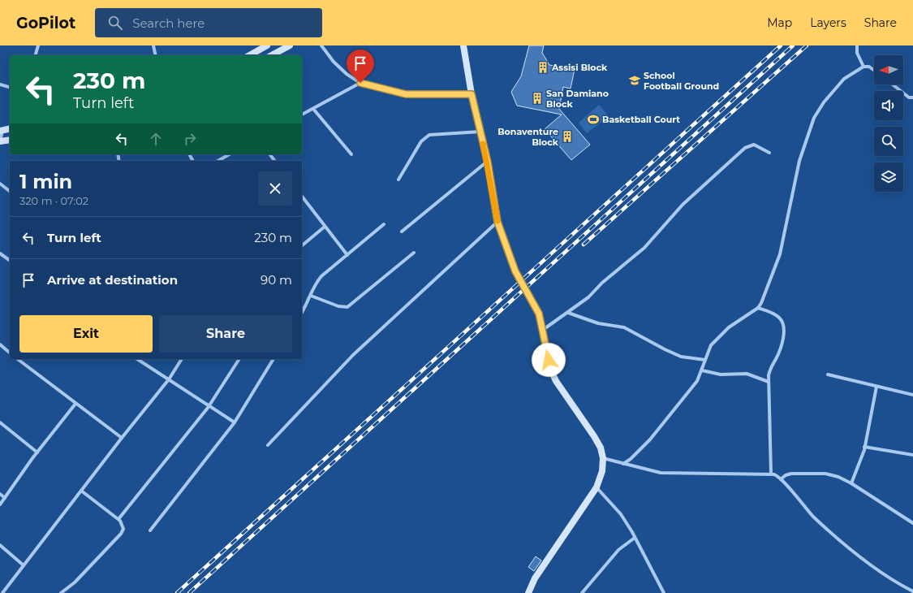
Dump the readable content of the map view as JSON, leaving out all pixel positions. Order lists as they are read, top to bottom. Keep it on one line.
{"places":{"building":["Assisi Block","San Damiano Block","Bonaventure Block"],"school or university":["School Football Ground"],"sports":["Basketball Court"]},"north":"left","page":{"header":"GoPilot","search":"Search here","nav":["Map","Layers","Share"],"turn":["230 m","Turn left"],"heading":["1 min","320 m · 07:02"],"list":[{"name":"Turn left","value":"230 m"},{"name":"Arrive at destination","value":"90 m"}],"buttons":["Exit","Share"]}}
